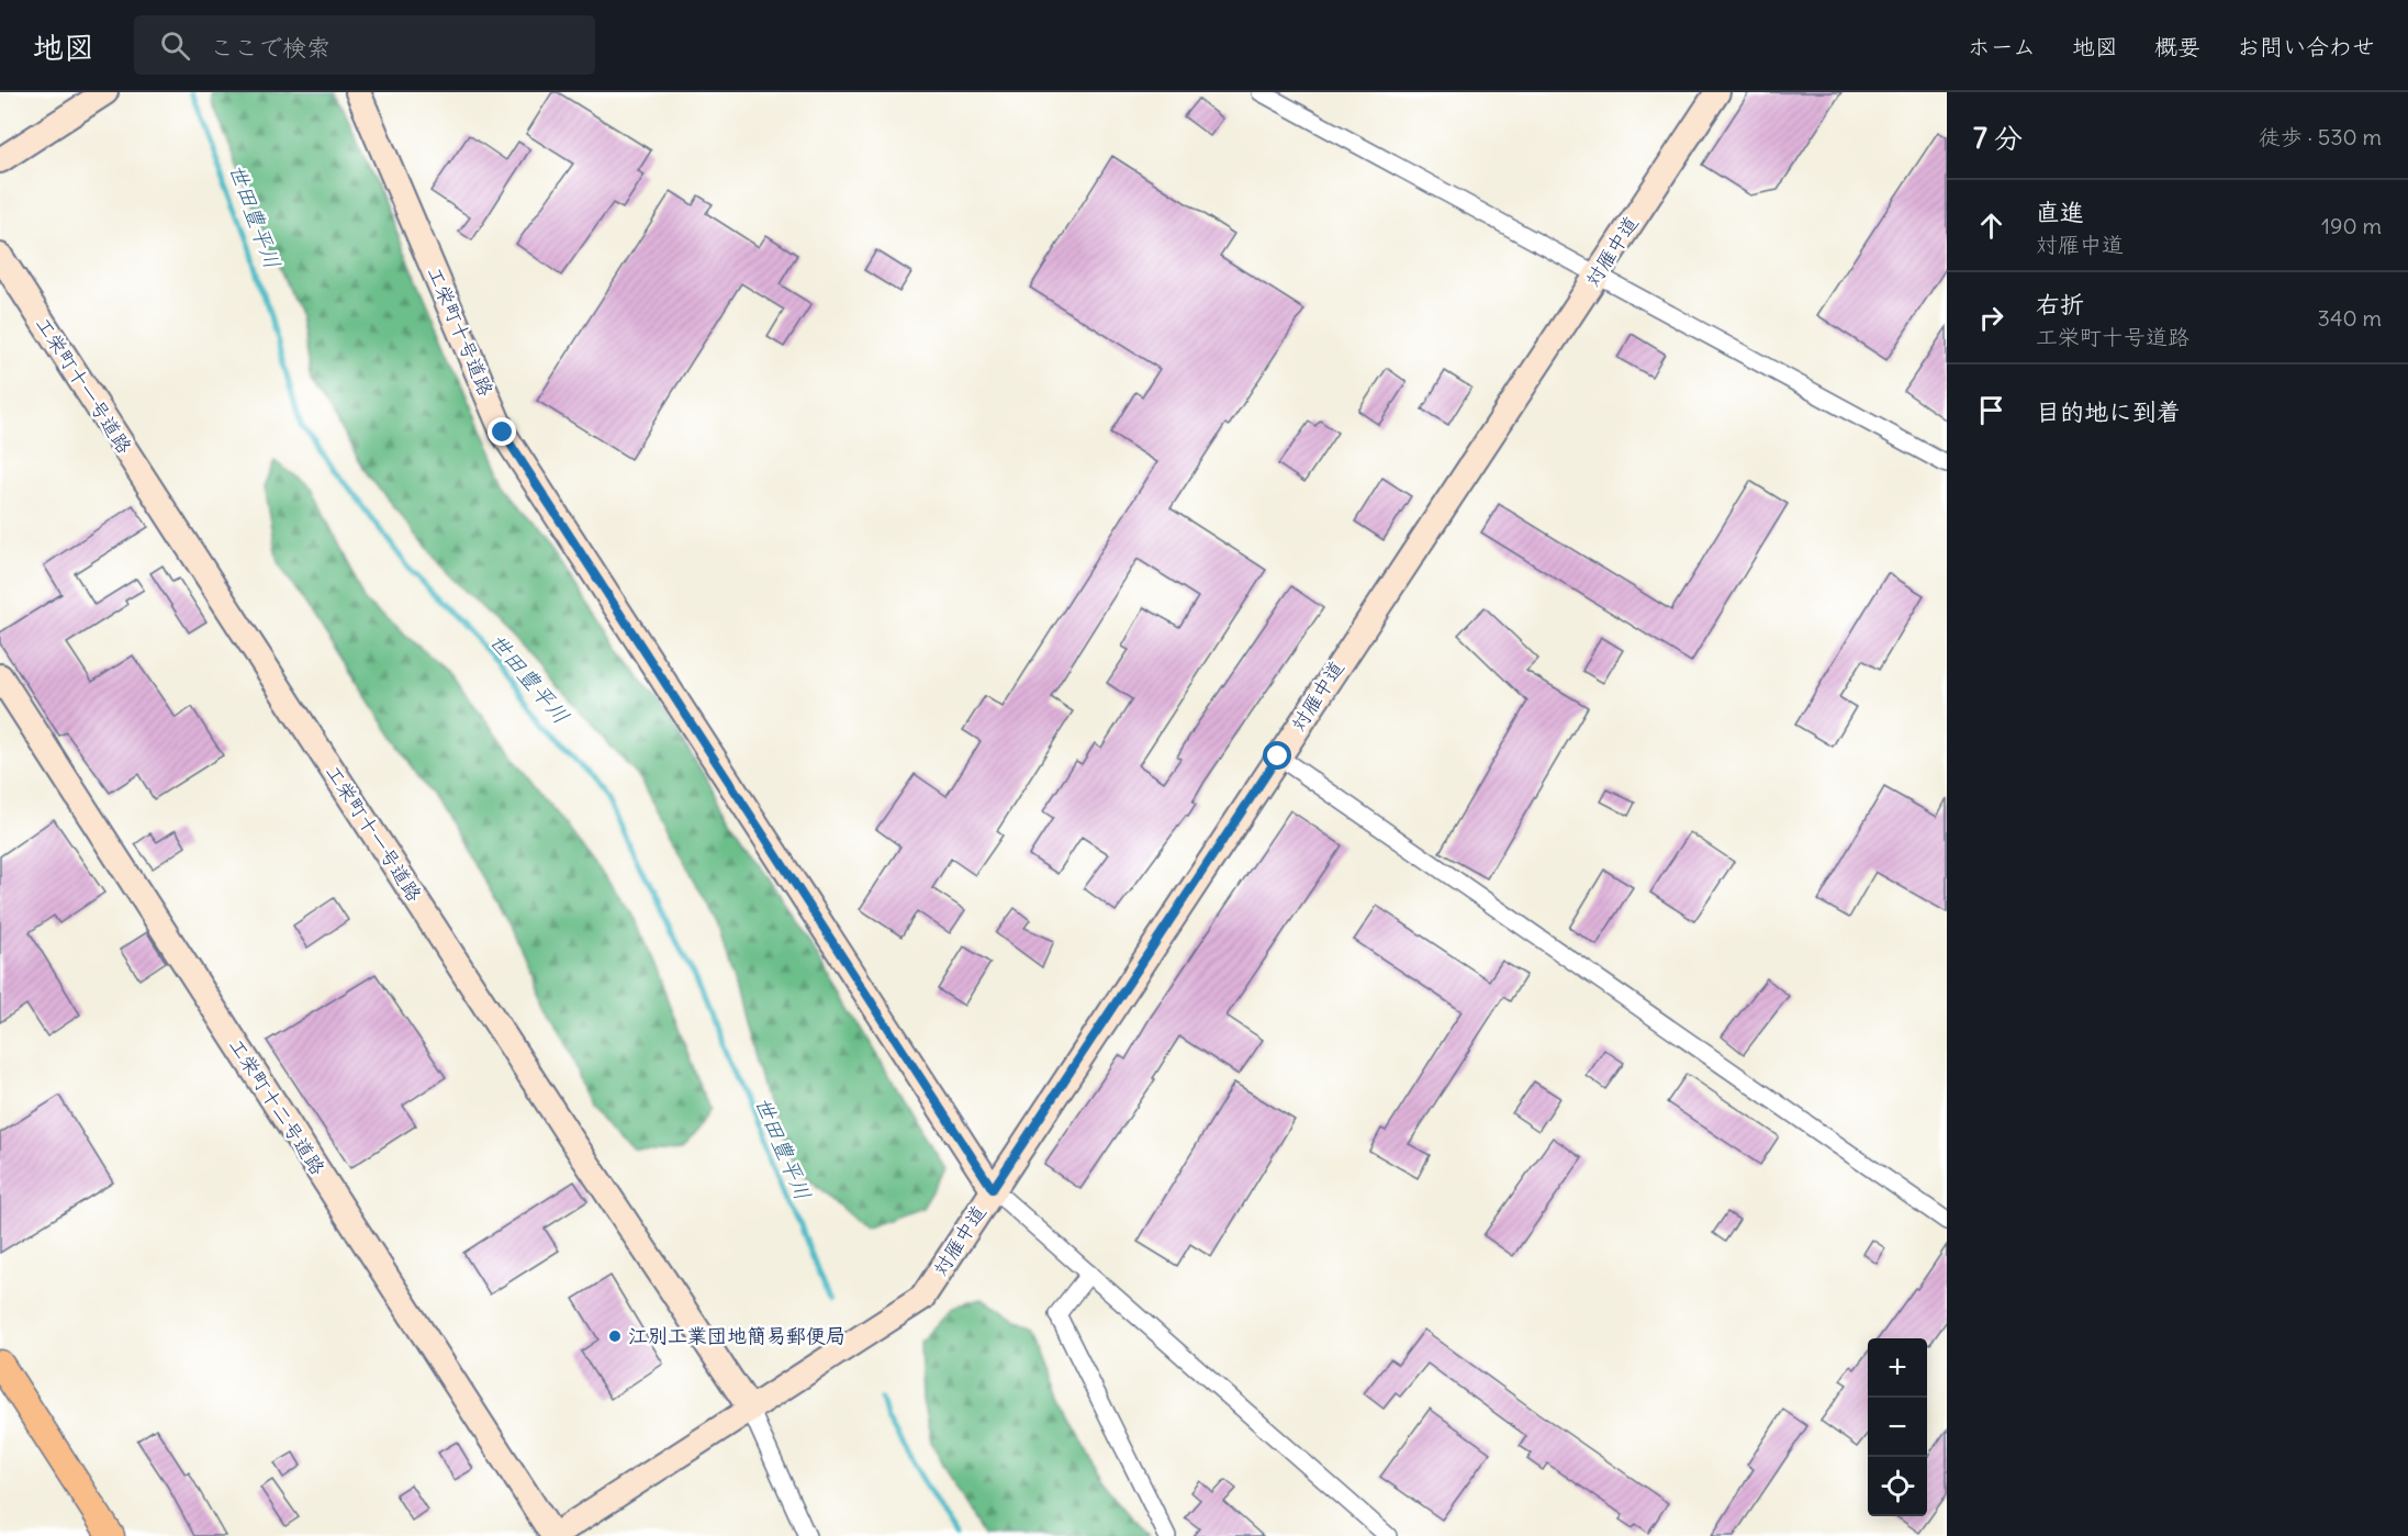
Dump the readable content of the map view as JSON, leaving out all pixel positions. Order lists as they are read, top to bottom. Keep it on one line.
{"streets":{"street":["対雁中道","工栄町十号道路","工栄町十一号道路","工栄町十二号道路"]},"crossings":[["対雁中道","工栄町十号道路"],["対雁中道","工栄町十一号道路"],["対雁中道","工栄町十二号道路"]],"water":["世田豊平川"],"places":["江別工業団地簡易郵便局"],"page":{"header":"地図","search":"ここで検索","nav":["ホーム","地図","概要","お問い合わせ"],"heading":["7 分","徒歩 · 530 m"],"list":[["直進","対雁中道","190 m"],["右折","工栄町十号道路","340 m"],"目的地に到着"],"map_buttons":["+","−"]}}
